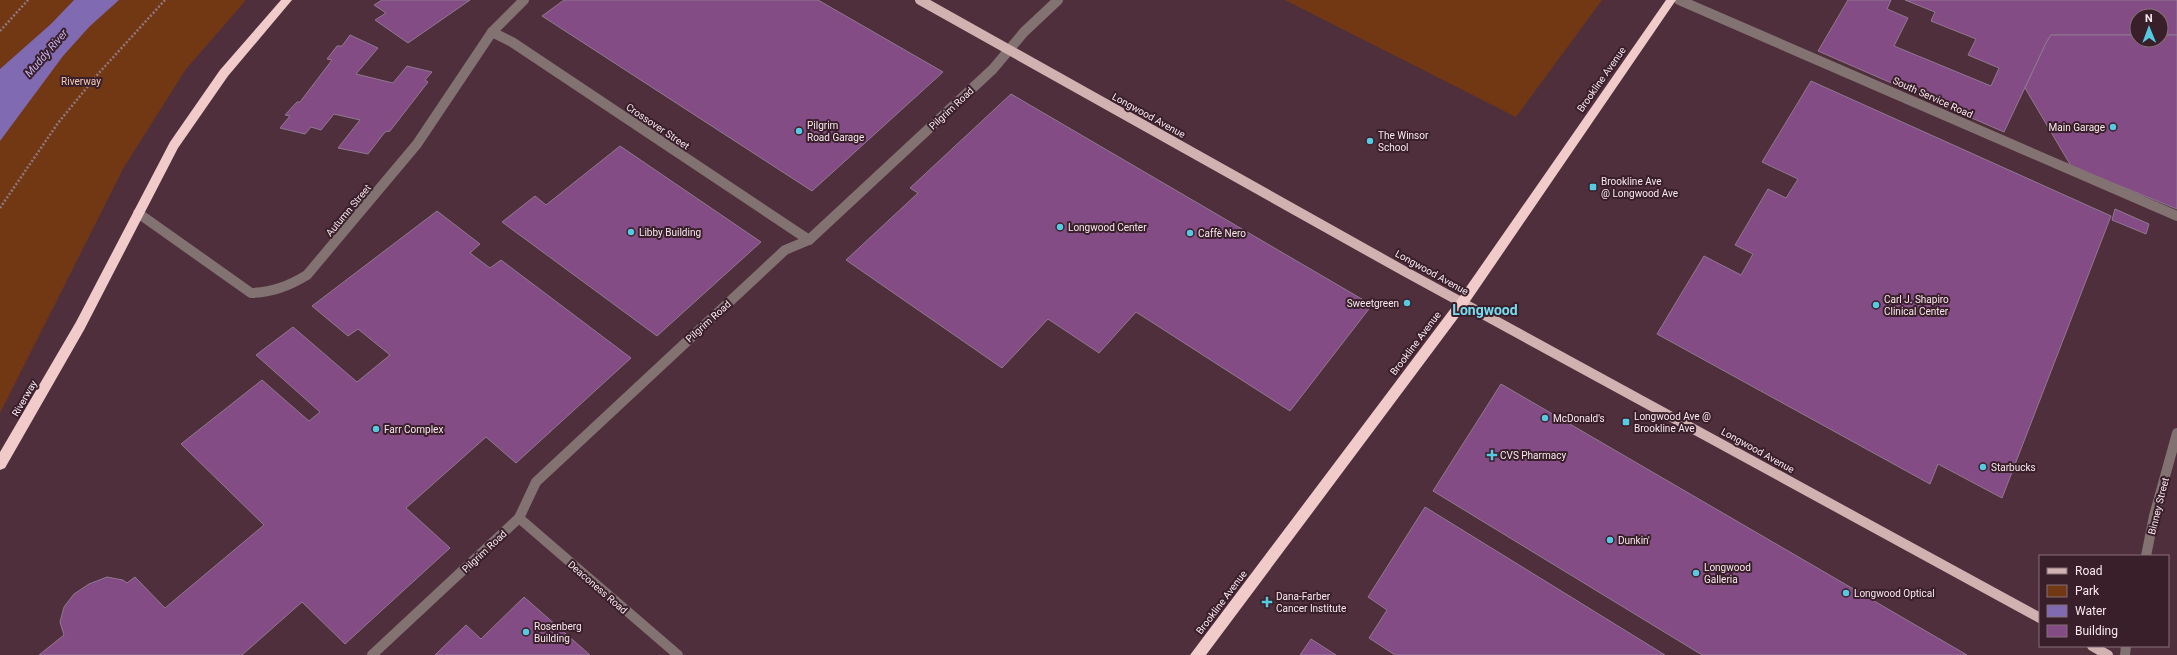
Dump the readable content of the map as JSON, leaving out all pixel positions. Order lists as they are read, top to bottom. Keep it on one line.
{"streets":{"highway":["Brookline Avenue","Riverway"],"main road":["Longwood Avenue"],"street":["South Service Road","Pilgrim Road","Crossover Street","Autumn Street","Binney Street","Deaconess Road"]},"crossings":[["Brookline Avenue","Longwood Avenue"],["Pilgrim Road","Longwood Avenue"],["Pilgrim Road","Crossover Street"],["Pilgrim Road","Deaconess Road"],["Crossover Street","Autumn Street"],["Autumn Street","Riverway"]],"districts":["Longwood"],"water":["Muddy River"],"parks":["Riverway"],"places":{"other":["Main Garage","Pilgrim Road Garage","The Winsor School","Longwood Center","Libby Building","Caffè Nero","Sweetgreen","Carl J. Shapiro Clinical Center","McDonald's","Farr Complex","Starbucks","Dunkin'","Longwood Galleria","Longwood Optical","Rosenberg Building"],"transit":["Brookline Ave @ Longwood Ave","Longwood Ave @ Brookline Ave"],"health":["CVS Pharmacy","Dana-Farber Cancer Institute"]},"legend":["Road","Park","Water","Building"],"north":"top"}
